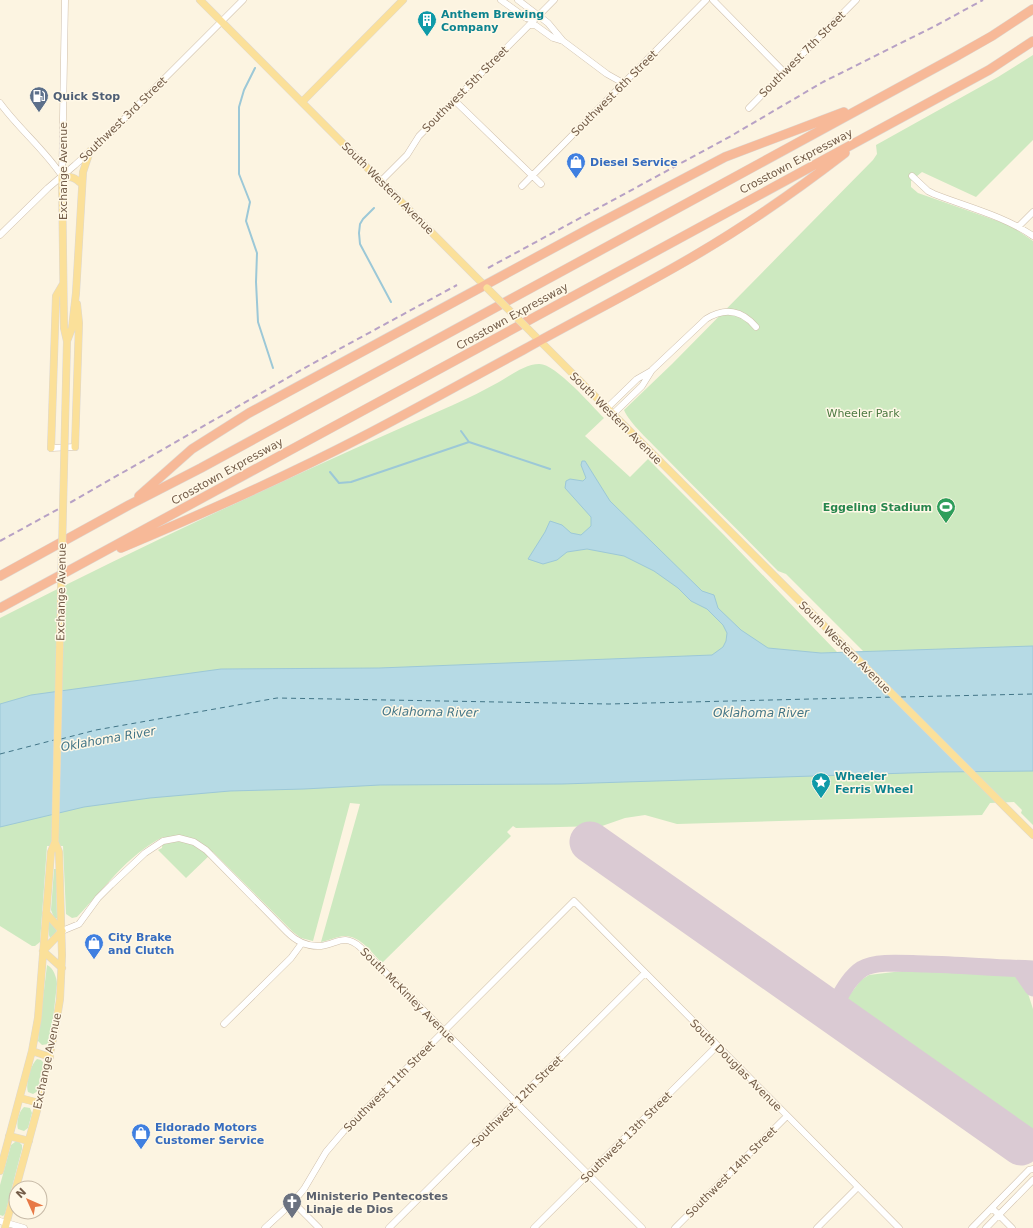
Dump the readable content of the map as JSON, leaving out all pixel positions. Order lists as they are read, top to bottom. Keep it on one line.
{"streets":{"highway":["Crosstown Expressway"],"main road":["Exchange Avenue","South Western Avenue"],"street":["Southwest 7th Street","Southwest 5th Street","Southwest 6th Street","Southwest 3rd Street","South McKinley Avenue","South Douglas Avenue","Southwest 11th Street","Southwest 12th Street","Southwest 13th Street","Southwest 14th Street"]},"crossings":[["Southwest 5th Street","South Western Avenue"],["Southwest 3rd Street","Exchange Avenue"],["Southwest 3rd Street","South Western Avenue"],["Exchange Avenue","South McKinley Avenue"],["South McKinley Avenue","Southwest 11th Street"],["South McKinley Avenue","Southwest 12th Street"],["South McKinley Avenue","Southwest 13th Street"],["South Douglas Avenue","Southwest 11th Street"],["South Douglas Avenue","Southwest 12th Street"],["South Douglas Avenue","Southwest 13th Street"],["South Douglas Avenue","Southwest 14th Street"]],"water":["Oklahoma River"],"parks":["Wheeler Park"],"places":{"building":["Anthem Brewing Company"],"fuel station":["Quick Stop"],"shop":["Diesel Service","City Brake and Clutch","Eldorado Motors Customer Service"],"sports":["Eggeling Stadium"],"place":["Wheeler Ferris Wheel"],"church":["Ministerio Pentecostes Linaje de Dios"]},"north":"top left"}
